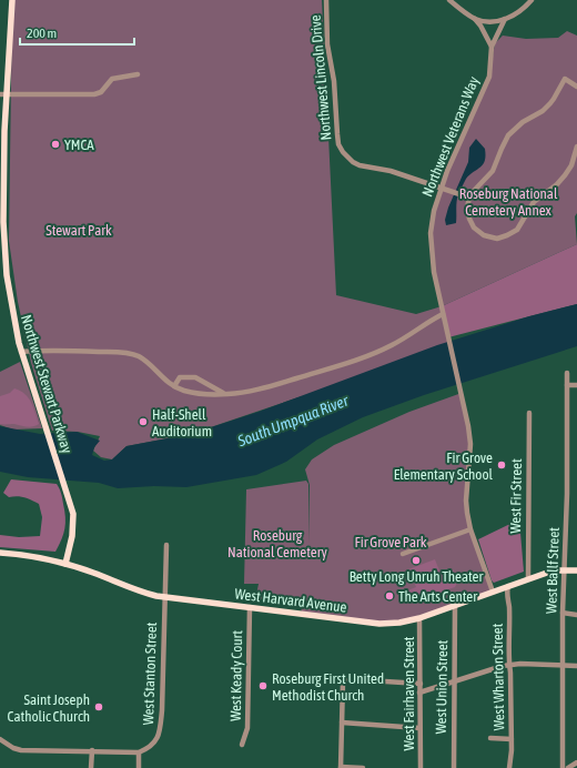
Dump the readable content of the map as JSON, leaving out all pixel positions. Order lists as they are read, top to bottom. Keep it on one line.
{"streets":{"main road":["Northwest Stewart Parkway","West Harvard Avenue"],"street":["Northwest Lincoln Drive","Northwest Veterans Way","West Fir Street","West Ballf Street","West Stanton Street","West Keady Court","West Wharton Street","West Union Street","West Fairhaven Street"]},"crossings":[["Northwest Lincoln Drive","Northwest Veterans Way"],["Northwest Veterans Way","West Harvard Avenue"],["Northwest Stewart Parkway","West Harvard Avenue"],["West Fir Street","West Harvard Avenue"],["West Ballf Street","West Harvard Avenue"],["West Harvard Avenue","West Stanton Street"],["West Harvard Avenue","West Keady Court"],["West Harvard Avenue","West Wharton Street"],["West Harvard Avenue","West Union Street"],["West Harvard Avenue","West Fairhaven Street"]],"water":["South Umpqua River"],"parks":["Roseburg National Cemetery Annex","Stewart Park","Roseburg National Cemetery","Fir Grove Park"],"places":["YMCA","Half-Shell Auditorium","Fir Grove Elementary School","Betty Long Unruh Theater","The Arts Center","Roseburg First United Methodist Church","Saint Joseph Catholic Church"],"scale_bar":"200 m"}
